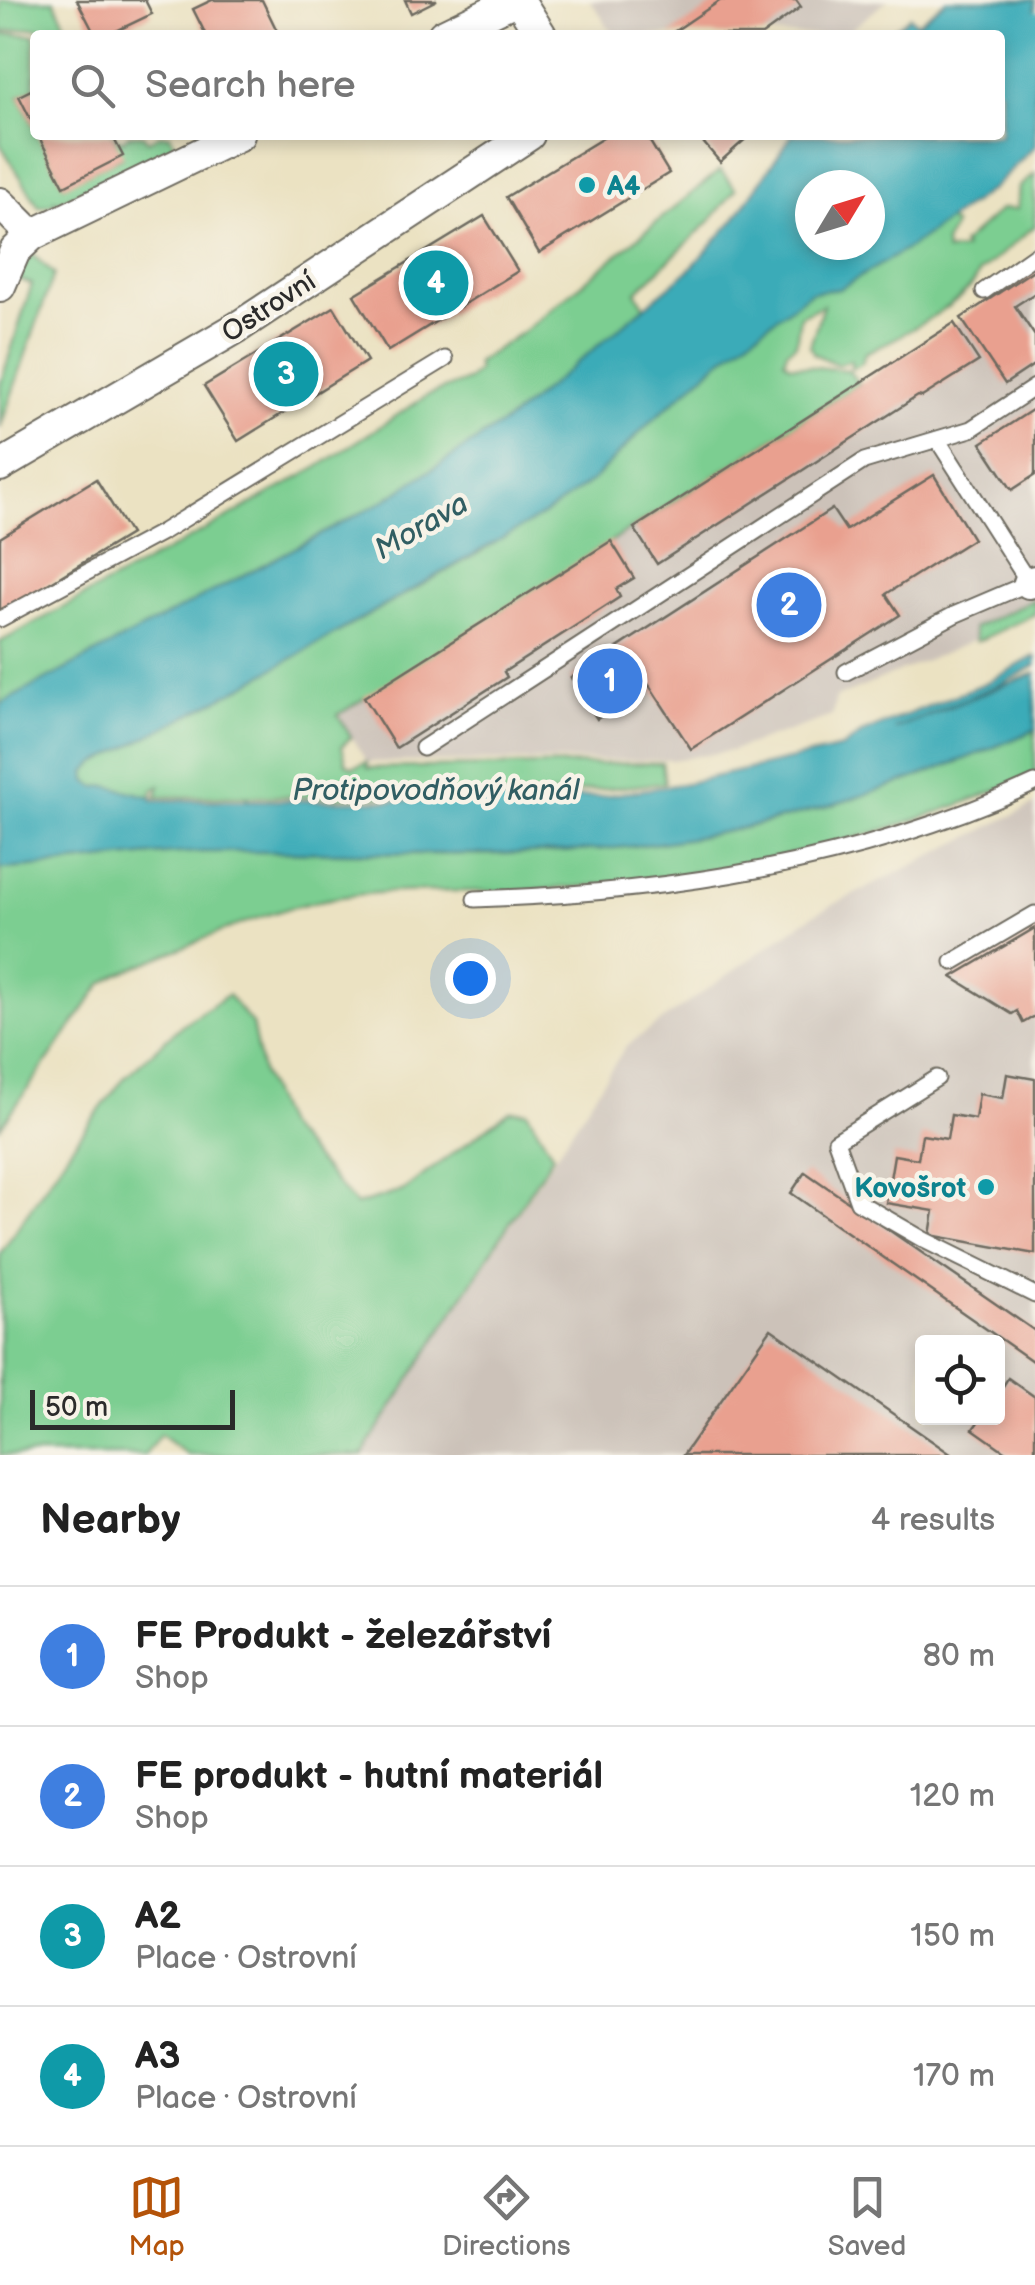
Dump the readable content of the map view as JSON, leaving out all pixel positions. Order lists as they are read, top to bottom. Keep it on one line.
{"streets":{"street":["Ostrovní"]},"water":["Morava","Protipovodňový kanál"],"places":["A4","Kovošrot"],"scale_bar":"50 m","north":"top right","page":{"search":"Search here","pins":["4","3","2","1"],"scale":"50 m","heading":["Nearby","4 results"],"list":[{"mark":"1","name":"FE Produkt - železářství","note":"Shop","value":"80 m"},{"mark":"2","name":"FE produkt - hutní materiál","note":"Shop","value":"120 m"},{"mark":"3","name":"A2","note":"Place · Ostrovní","value":"150 m"},{"mark":"4","name":"A3","note":"Place · Ostrovní","value":"170 m"}],"nav":["Map","Directions","Saved"]}}
